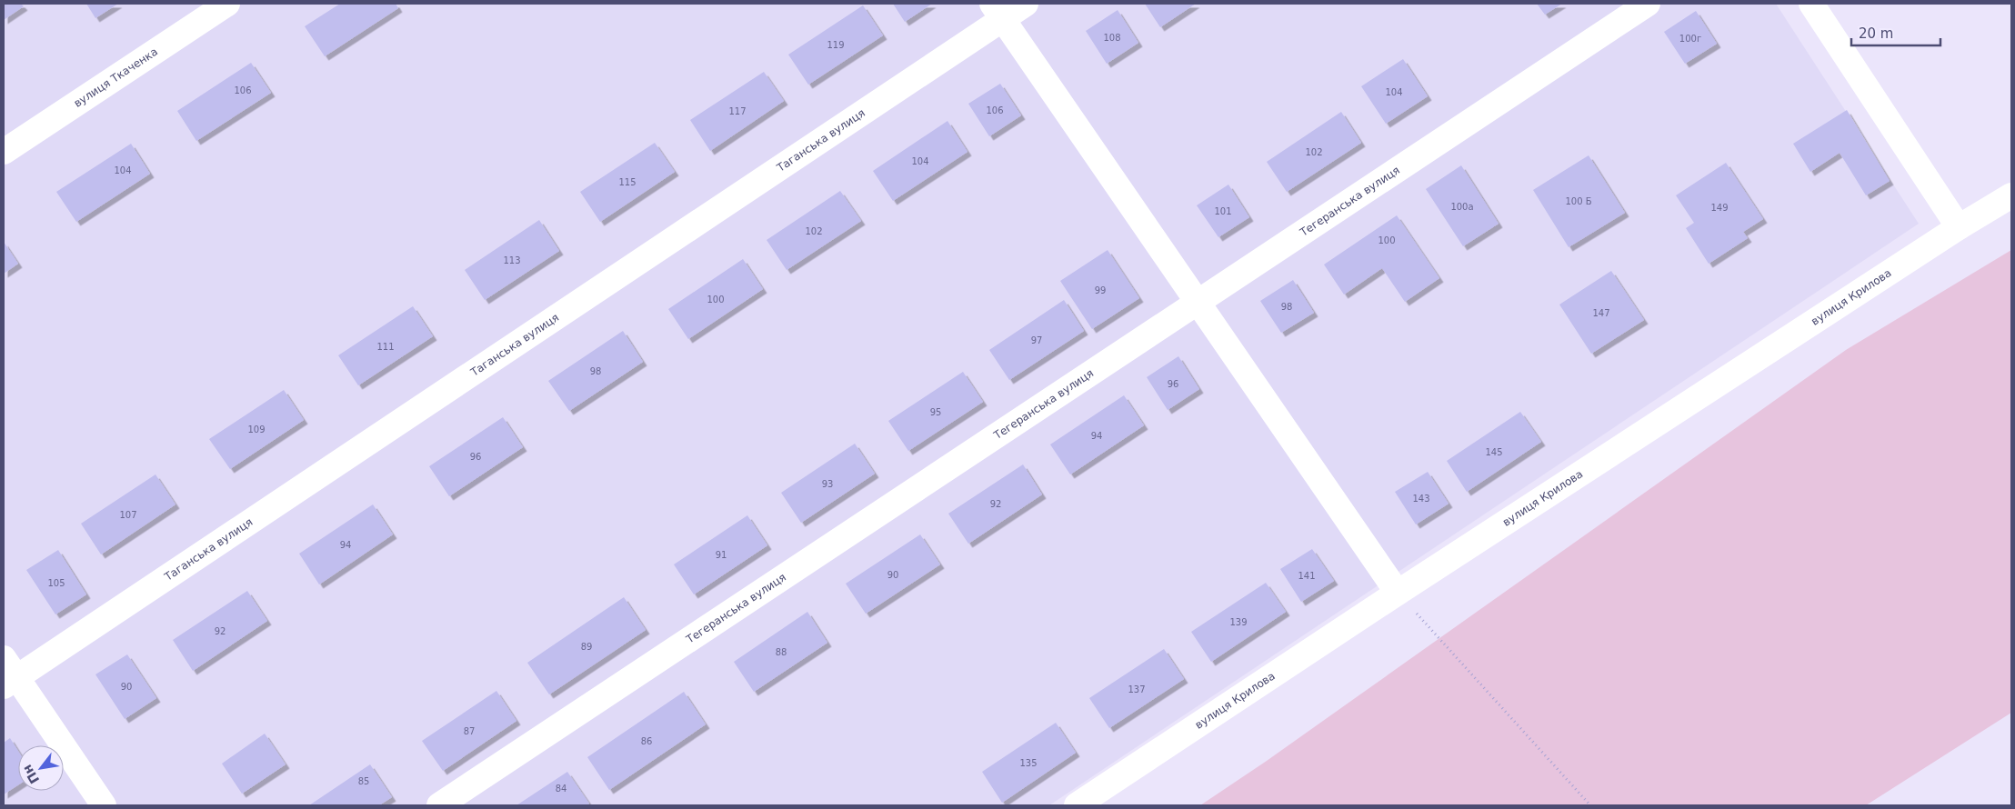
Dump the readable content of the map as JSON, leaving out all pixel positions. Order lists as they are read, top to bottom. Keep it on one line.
{"streets":{"street":["вулиця Ткаченка","Таганська вулиця","Тегеранська вулиця","вулиця Крилова"]},"house_numbers":["108","100г","119","106","104","106","117","102","104","104","115","100 Б","100а","149","101","102","100","113","99","100","98","147","97","111","98","96","95","109","94","145","96","93","143","92","107","94","91","90","141","105","139","92","89","88","90","137","87","86","135","85","84"],"scale_bar":"20 m","north":"bottom left"}
